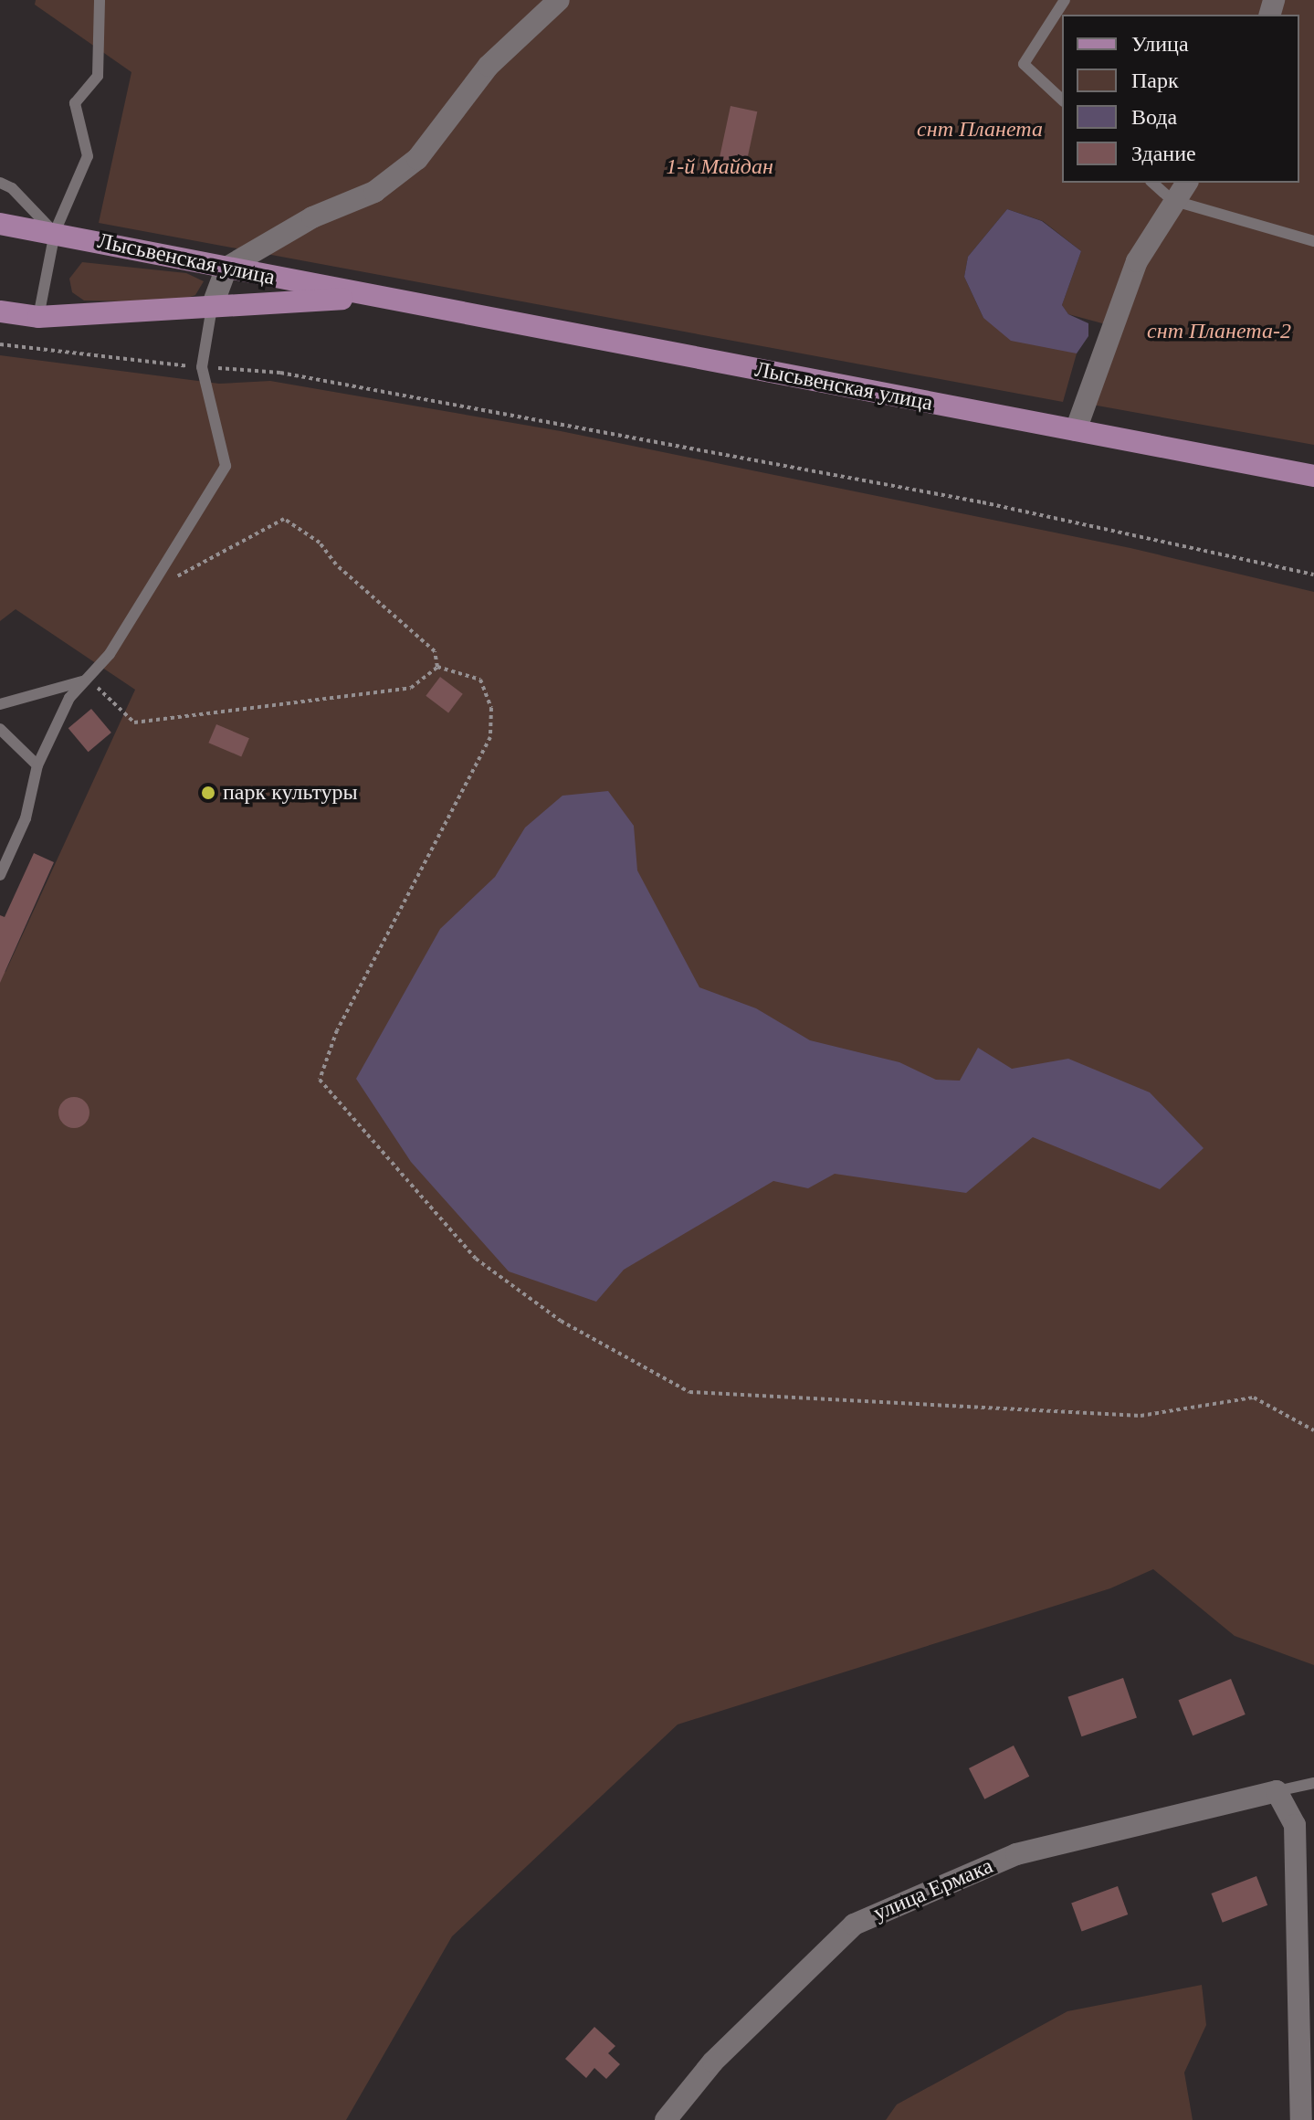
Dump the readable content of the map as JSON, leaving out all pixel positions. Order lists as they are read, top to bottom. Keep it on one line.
{"streets":{"main road":["Лысьвенская улица"],"street":["улица Ермака"]},"parks":["снт Планета","1-й Майдан","снт Планета-2"],"places":["парк культуры"],"legend":["Улица","Парк","Вода","Здание"]}
